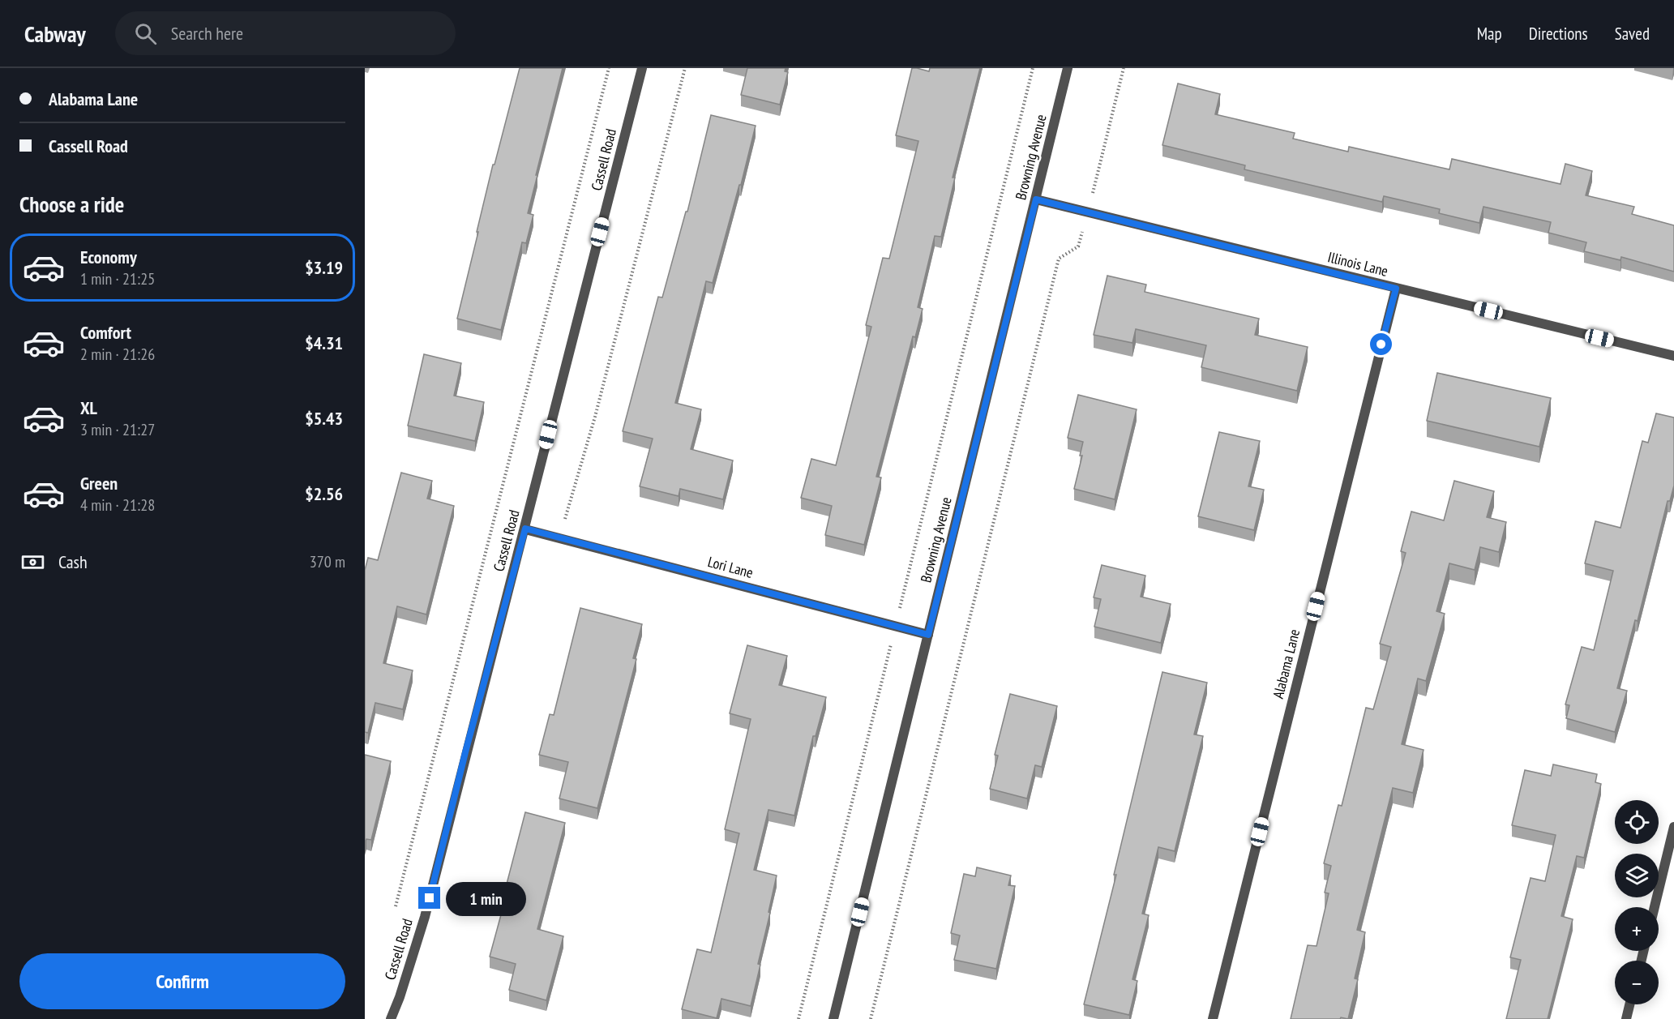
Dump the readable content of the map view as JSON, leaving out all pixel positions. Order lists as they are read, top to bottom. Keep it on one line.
{"streets":{"street":["Browning Avenue","Cassell Road","Illinois Lane","Lori Lane","Alabama Lane"]},"crossings":[["Browning Avenue","Illinois Lane"],["Browning Avenue","Lori Lane"],["Cassell Road","Lori Lane"],["Illinois Lane","Alabama Lane"]],"page":{"header":"Cabway","search":"Search here","nav":["Map","Directions","Saved"],"banner":["Alabama Lane","Cassell Road"],"heading":"Choose a ride","list":[{"name":"Economy","note":"1 min · 21:25","value":"$3.19"},{"name":"Comfort","note":"2 min · 21:26","value":"$4.31"},{"name":"XL","note":"3 min · 21:27","value":"$5.43"},{"name":"Green","note":"4 min · 21:28","value":"$2.56"}],"pay":["Cash","370 m"],"map_buttons":["+","−"],"bubble":"1 min","buttons":"Confirm"}}
